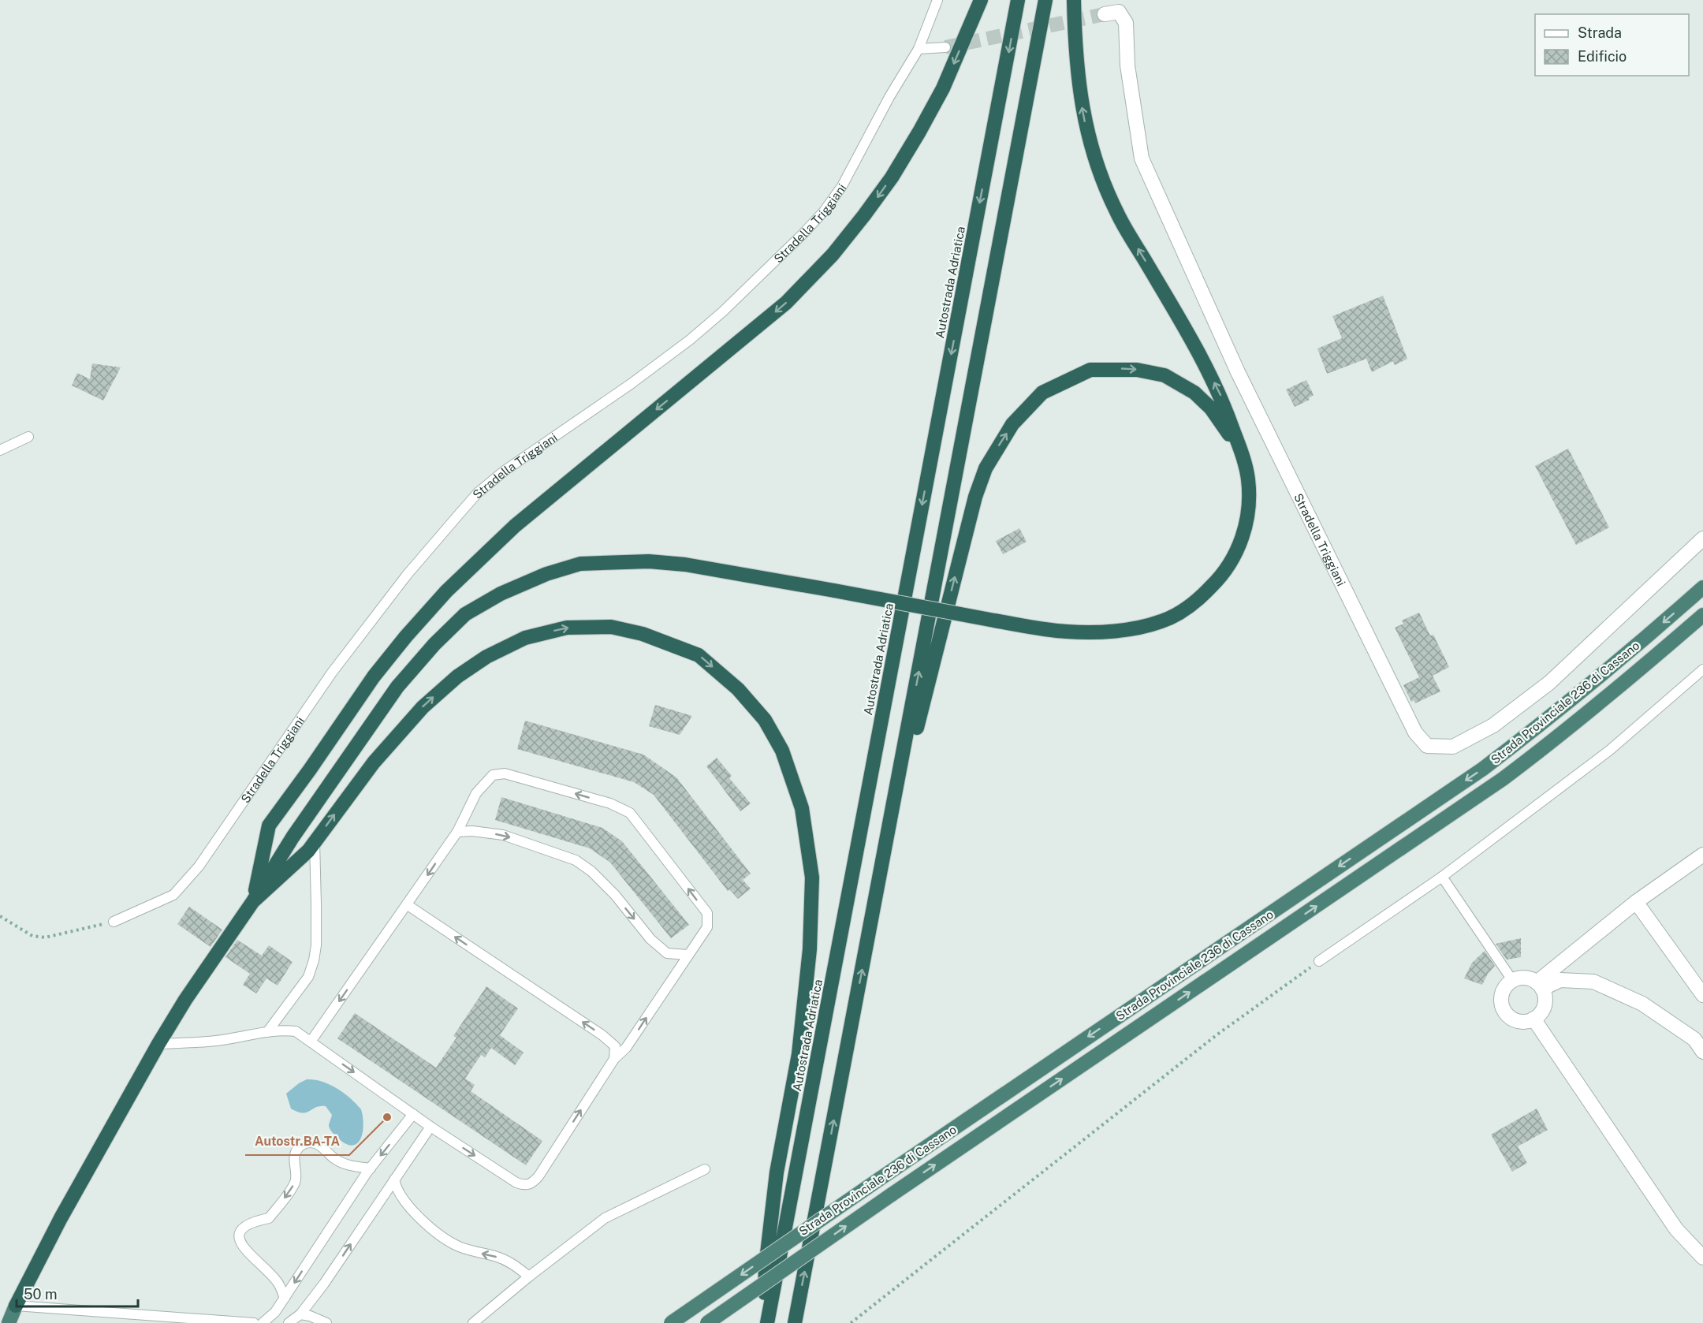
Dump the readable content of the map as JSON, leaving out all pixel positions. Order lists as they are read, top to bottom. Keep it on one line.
{"streets":{"highway":["Autostrada Adriatica","Strada Provinciale 236 di Cassano"],"street":["Stradella Triggiani"]},"places":["Autostr.BA-TA"],"legend":["Strada","Edificio"],"scale_bar":"50 m"}
